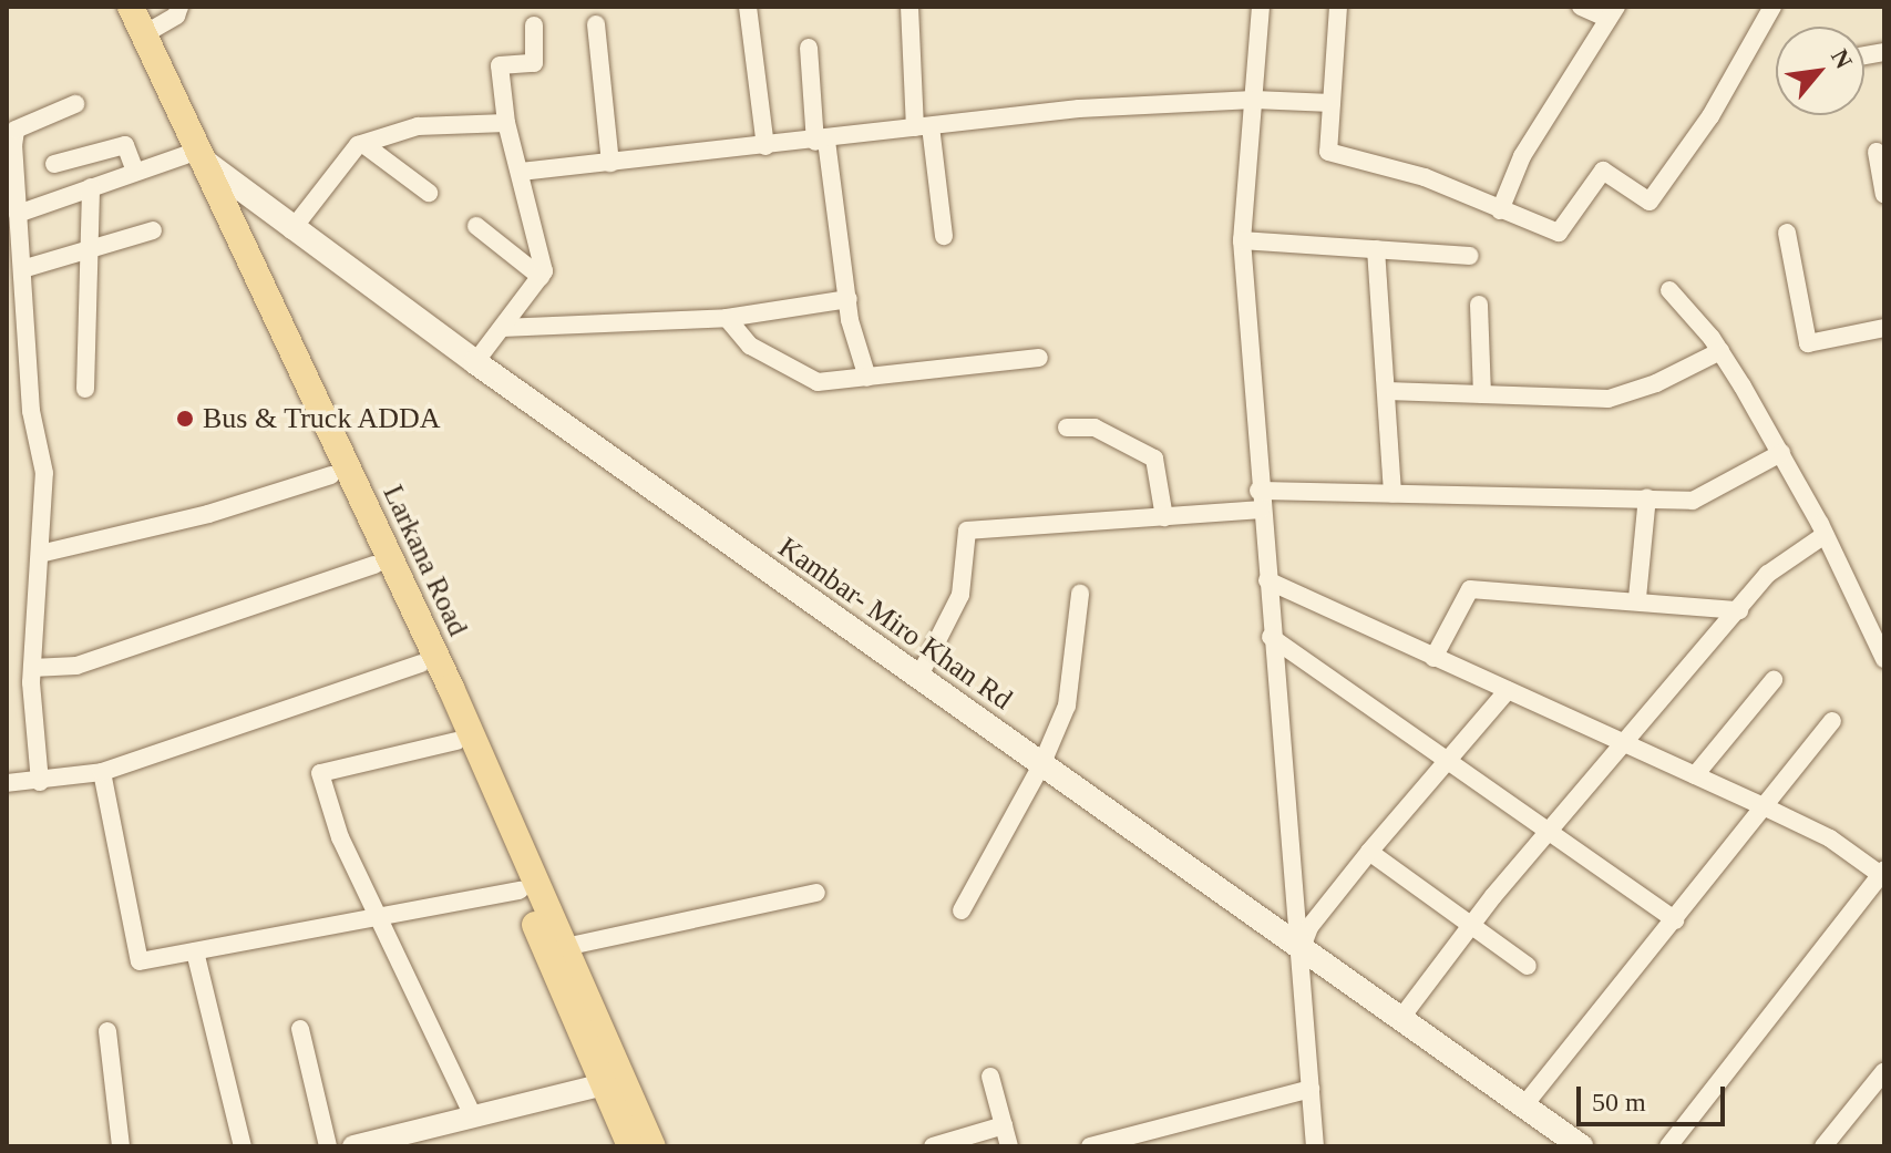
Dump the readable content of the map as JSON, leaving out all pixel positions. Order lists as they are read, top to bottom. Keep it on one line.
{"streets":{"main road":["Larkana Road","Kambar- Miro Khan Rd"]},"crossings":[["Larkana Road","Kambar- Miro Khan Rd"]],"places":["Bus & Truck ADDA"],"scale_bar":"50 m","north":"top right"}
